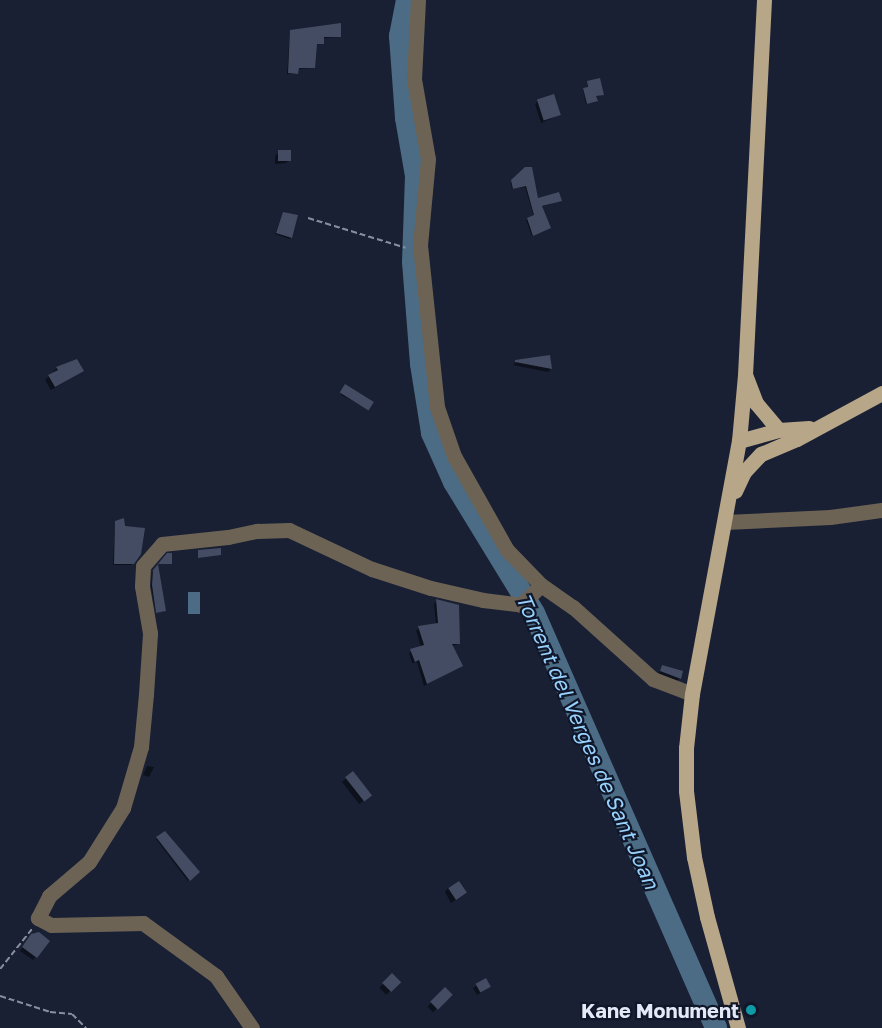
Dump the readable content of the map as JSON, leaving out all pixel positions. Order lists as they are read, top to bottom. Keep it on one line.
{"water":["Torrent del Verges de Sant Joan"],"places":["Kane Monument"]}
